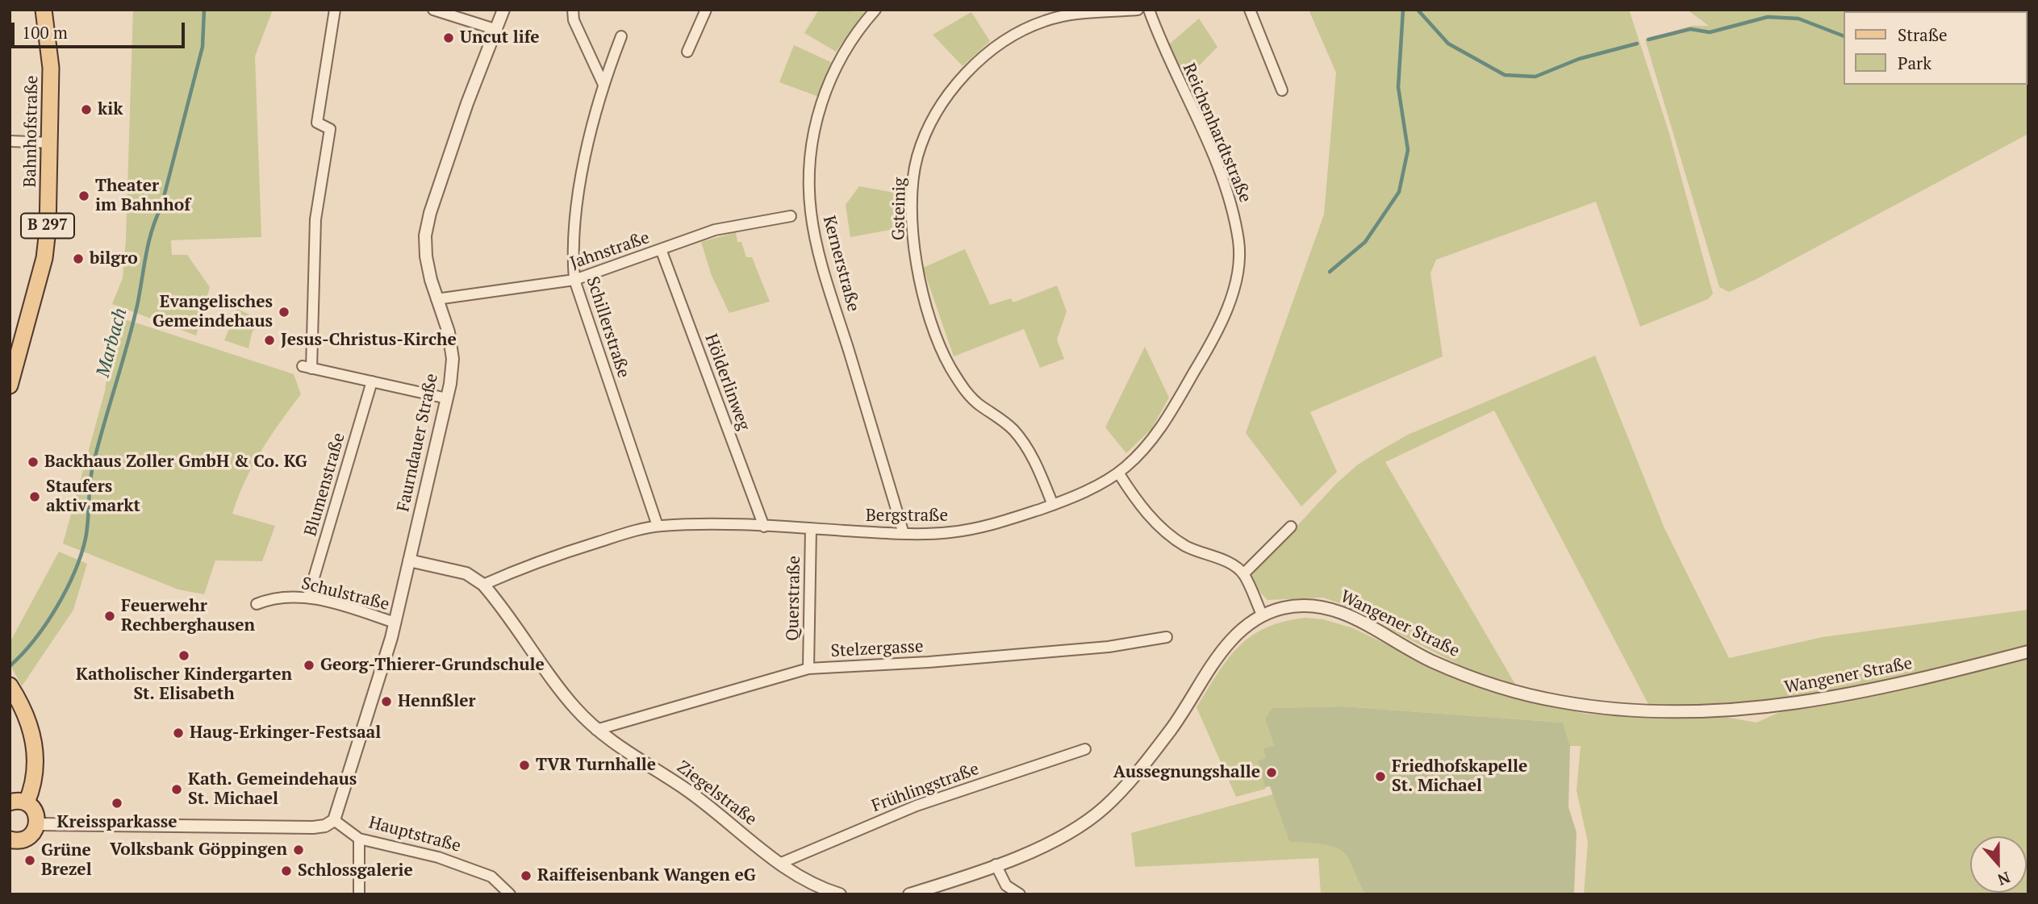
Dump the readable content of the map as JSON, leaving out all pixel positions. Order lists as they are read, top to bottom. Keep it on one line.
{"streets":{"main road":["Bahnhofstraße","B 297"],"street":["Reichenhardtstraße","Gsteinig","Jahnstraße","Kernerstraße","Schillerstraße","Hölderlinweg","Faurndauer Straße","Blumenstraße","Bergstraße","Schulstraße","Querstraße","Wangener Straße","Stelzergasse","Frühlingstraße","Ziegelstraße","Hauptstraße"]},"crossings":[["Reichenhardtstraße","Bergstraße"],["Gsteinig","Bergstraße"],["Jahnstraße","Schillerstraße"],["Jahnstraße","Hölderlinweg"],["Jahnstraße","Faurndauer Straße"],["Kernerstraße","Bergstraße"],["Schillerstraße","Bergstraße"],["Hölderlinweg","Bergstraße"],["Faurndauer Straße","Schulstraße"],["Faurndauer Straße","Ziegelstraße"],["Faurndauer Straße","Hauptstraße"],["Blumenstraße","Schulstraße"],["Bergstraße","Querstraße"],["Bergstraße","Ziegelstraße"],["Querstraße","Stelzergasse"],["Stelzergasse","Ziegelstraße"],["Frühlingstraße","Ziegelstraße"]],"water":["Marbach"],"places":["Uncut life","kik","Theater im Bahnhof","bilgro","Evangelisches Gemeindehaus","Jesus-Christus-Kirche","Backhaus Zoller GmbH & Co. KG","Staufers aktiv markt","Feuerwehr Rechberghausen","Katholischer Kindergarten St. Elisabeth","Georg-Thierer-Grundschule","Hennßler","Haug-Erkinger-Festsaal","TVR Turnhalle","Aussegnungshalle","Friedhofskapelle St. Michael","Kath. Gemeindehaus St. Michael","Kreissparkasse","Volksbank Göppingen","Grüne Brezel","Schlossgalerie","Raiffeisenbank Wangen eG"],"legend":["Straße","Park"],"scale_bar":"100 m","north":"bottom"}
